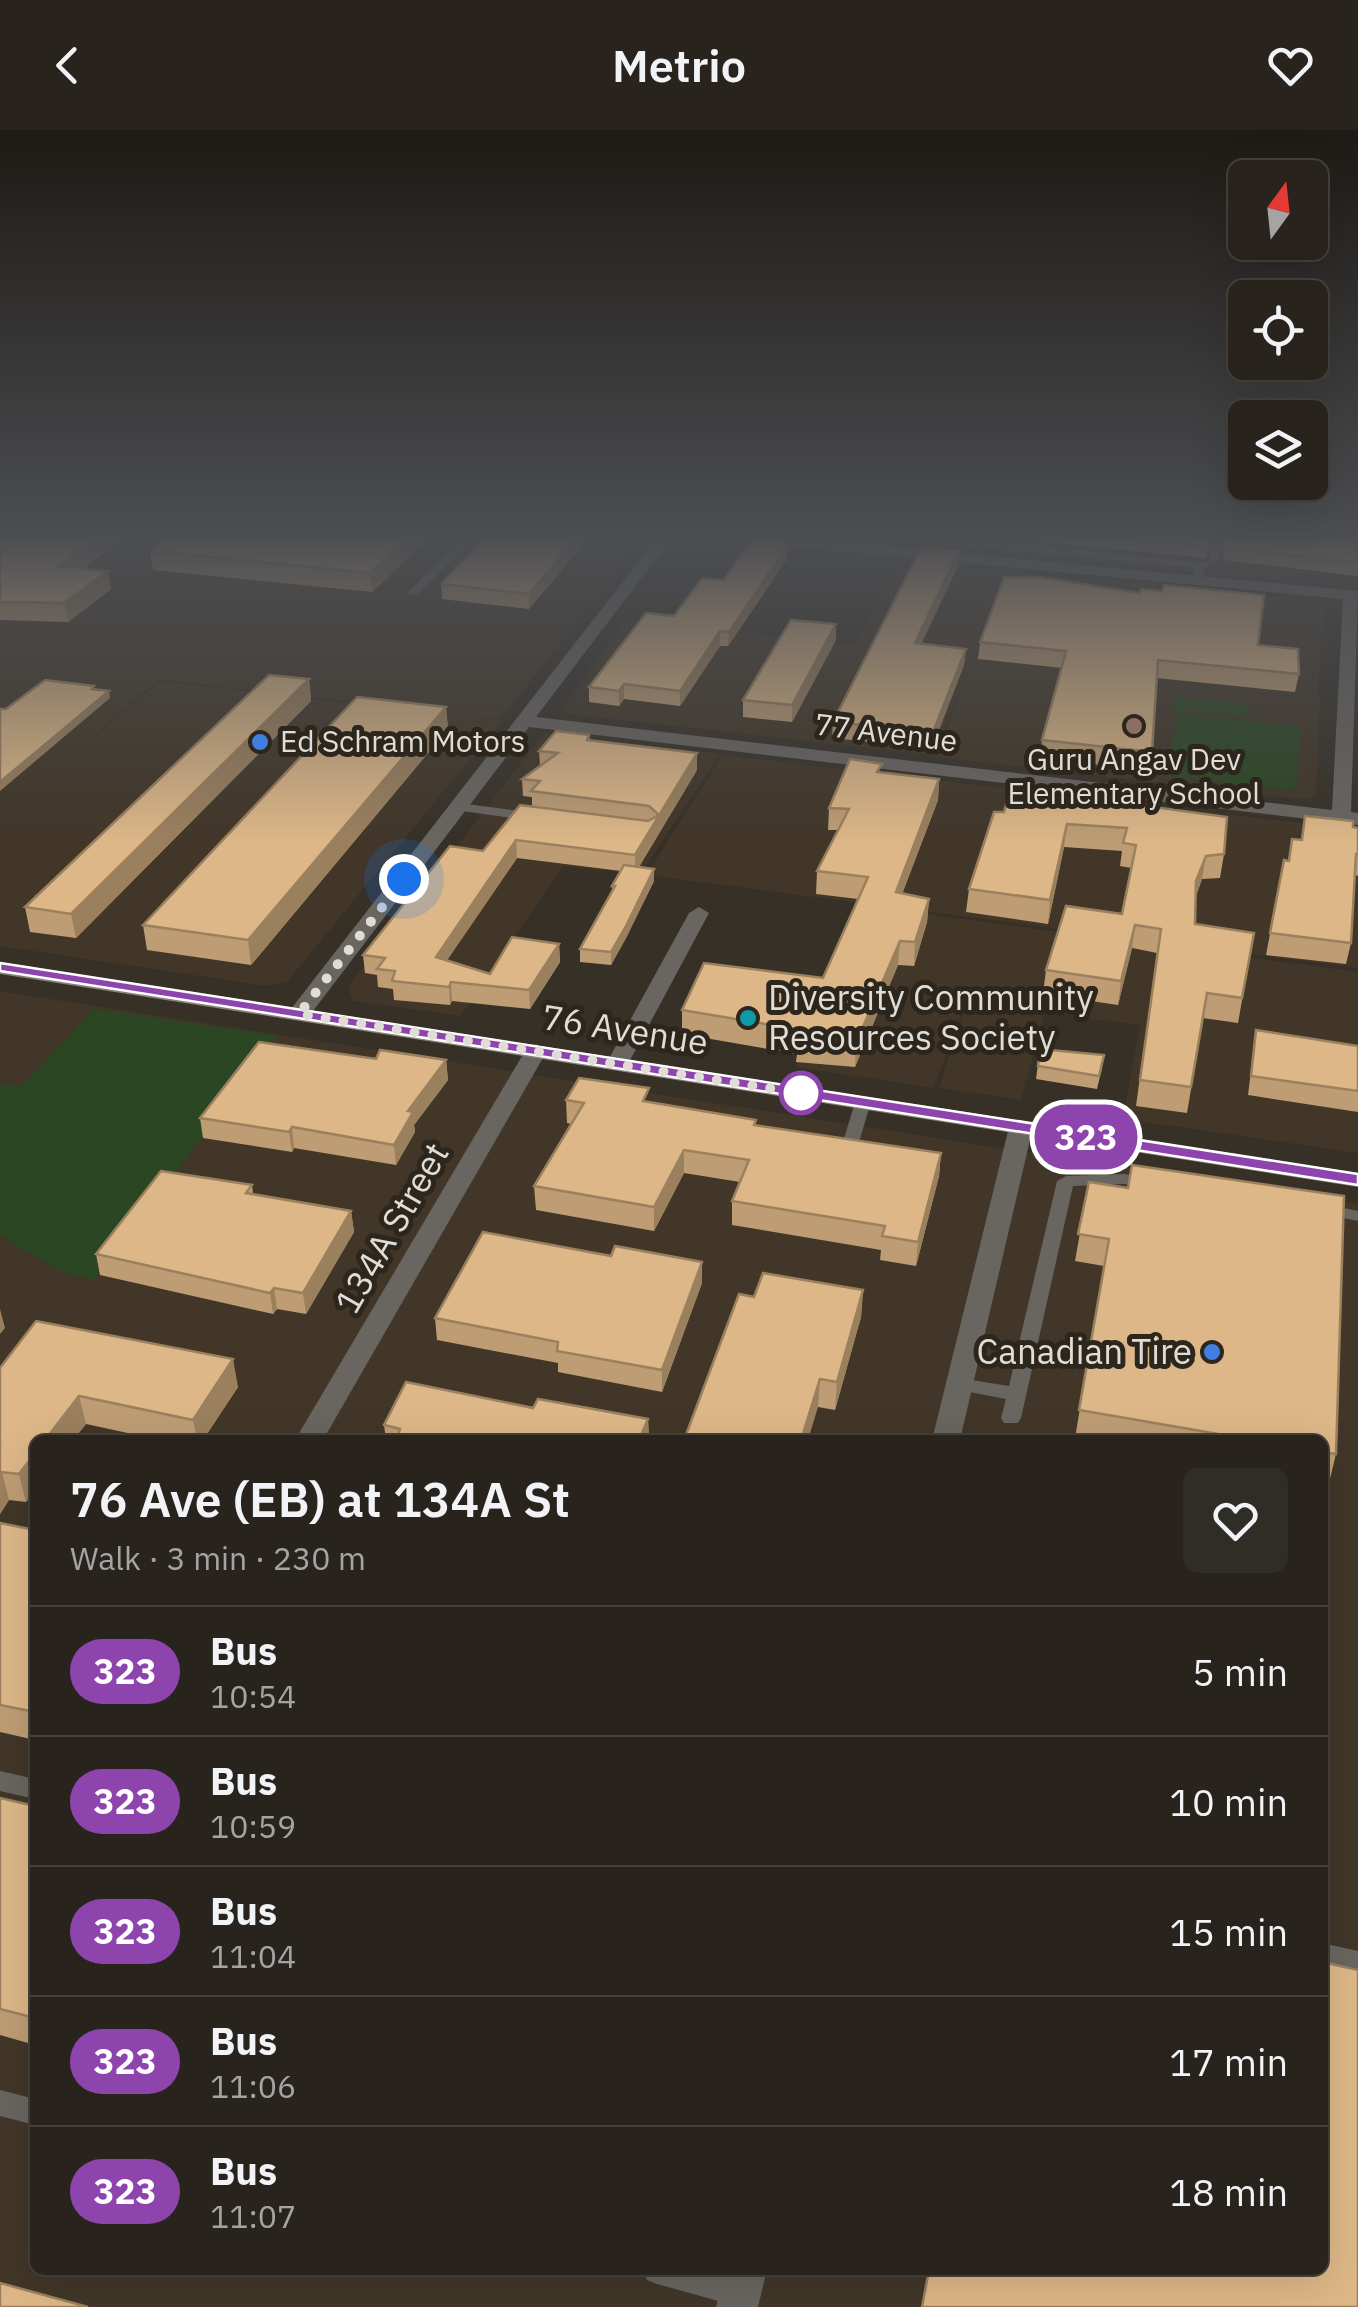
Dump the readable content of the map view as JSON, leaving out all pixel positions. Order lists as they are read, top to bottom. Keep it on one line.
{"streets":{"main road":["76 Avenue"],"street":["77 Avenue","134A Street"]},"crossings":[["76 Avenue","134A Street"]],"places":["Guru Angav Dev Elementary School","Ed Schram Motors","Diversity Community Resources Society","Canadian Tire"],"lines":["bus line 323"],"north":"top","page":{"header":"Metrio","on_map":"323","heading":["76 Ave (EB) at 134A St","Walk · 3 min · 230 m"],"list":[{"mark":"323","name":"Bus","note":"10:54","value":"5 min"},{"mark":"323","name":"Bus","note":"10:59","value":"10 min"},{"mark":"323","name":"Bus","note":"11:04","value":"15 min"},{"mark":"323","name":"Bus","note":"11:06","value":"17 min"},{"mark":"323","name":"Bus","note":"11:07","value":"18 min"}]}}
